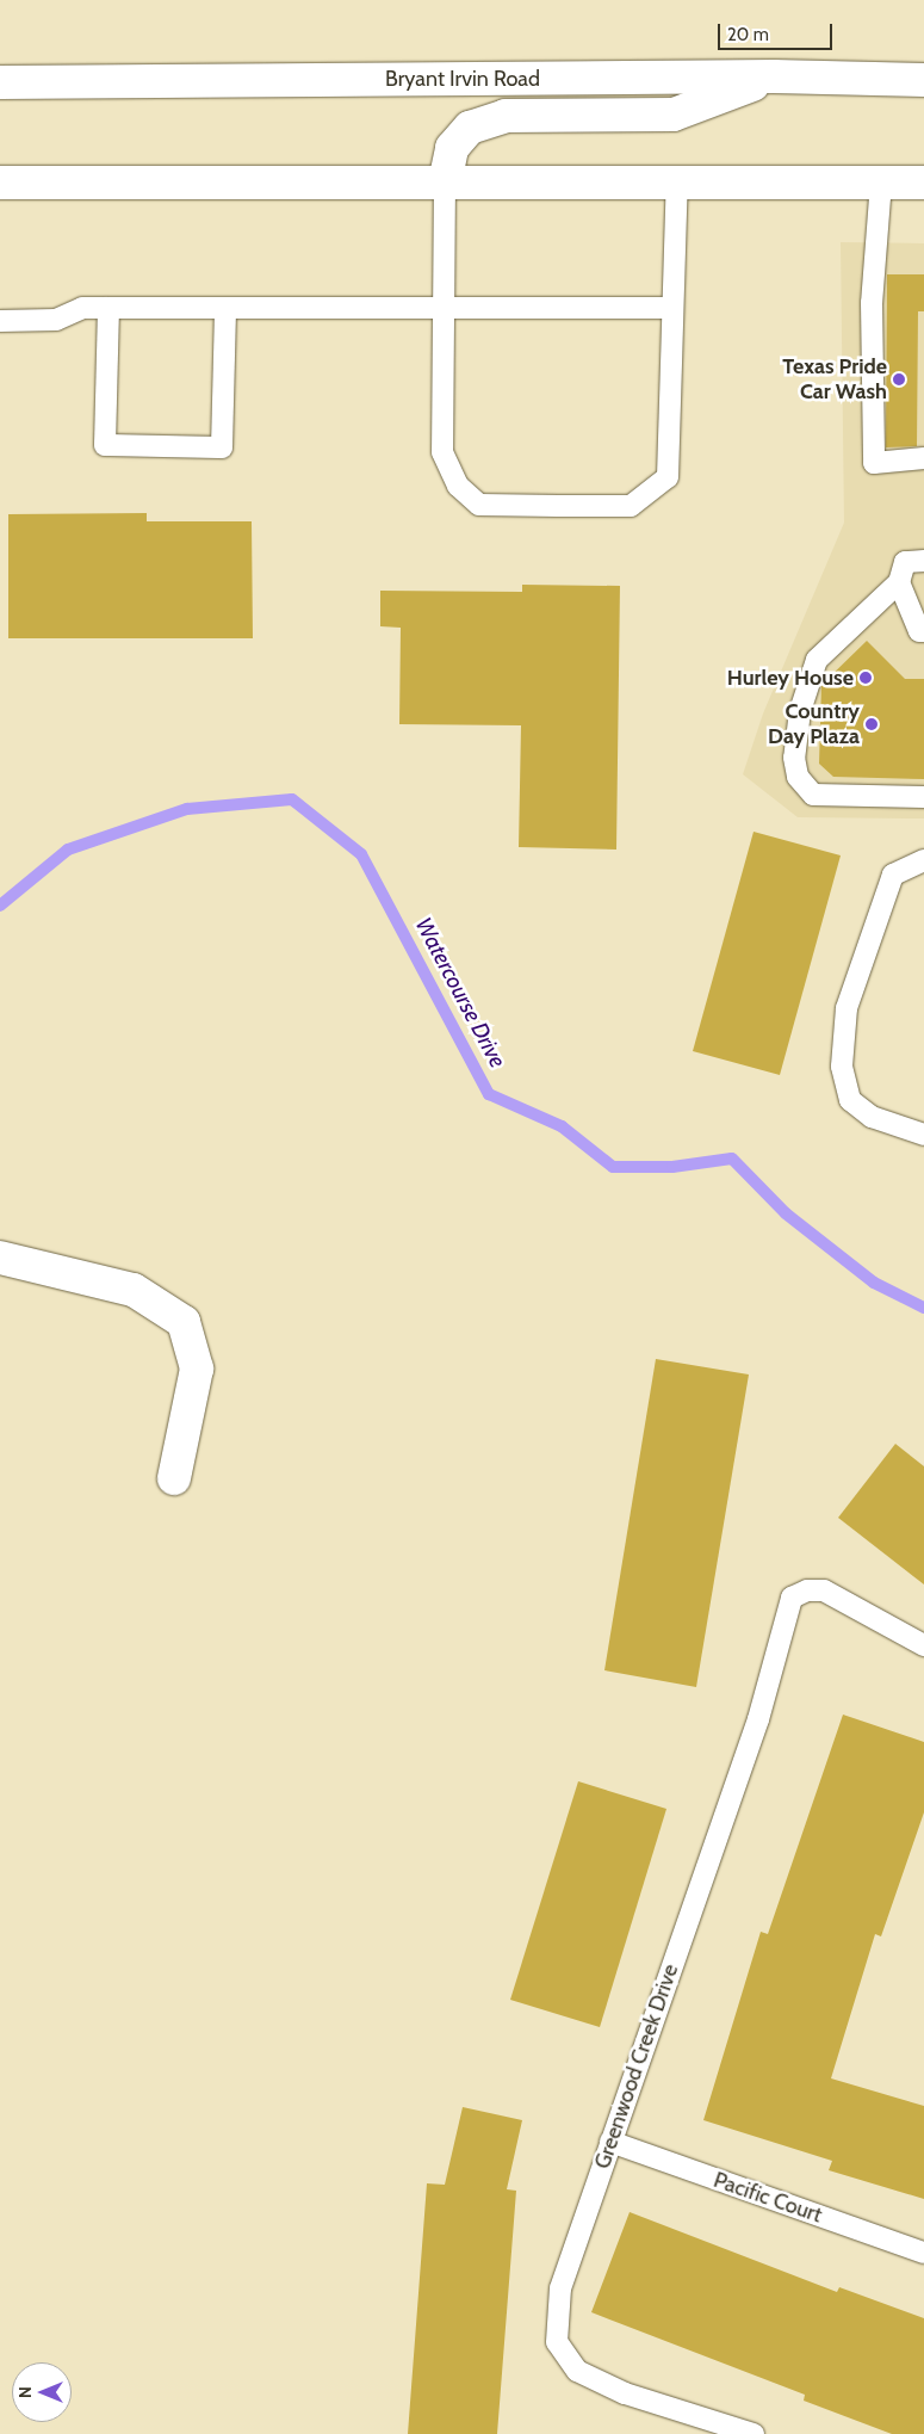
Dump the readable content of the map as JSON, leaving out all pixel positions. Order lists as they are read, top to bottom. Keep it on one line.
{"streets":{"main road":["Bryant Irvin Road"],"lane":["Greenwood Creek Drive","Pacific Court"]},"crossings":[["Greenwood Creek Drive","Pacific Court"]],"water":["Watercourse Drive"],"places":["Texas Pride Car Wash","Hurley House","Country Day Plaza"],"scale_bar":"20 m","north":"left"}
